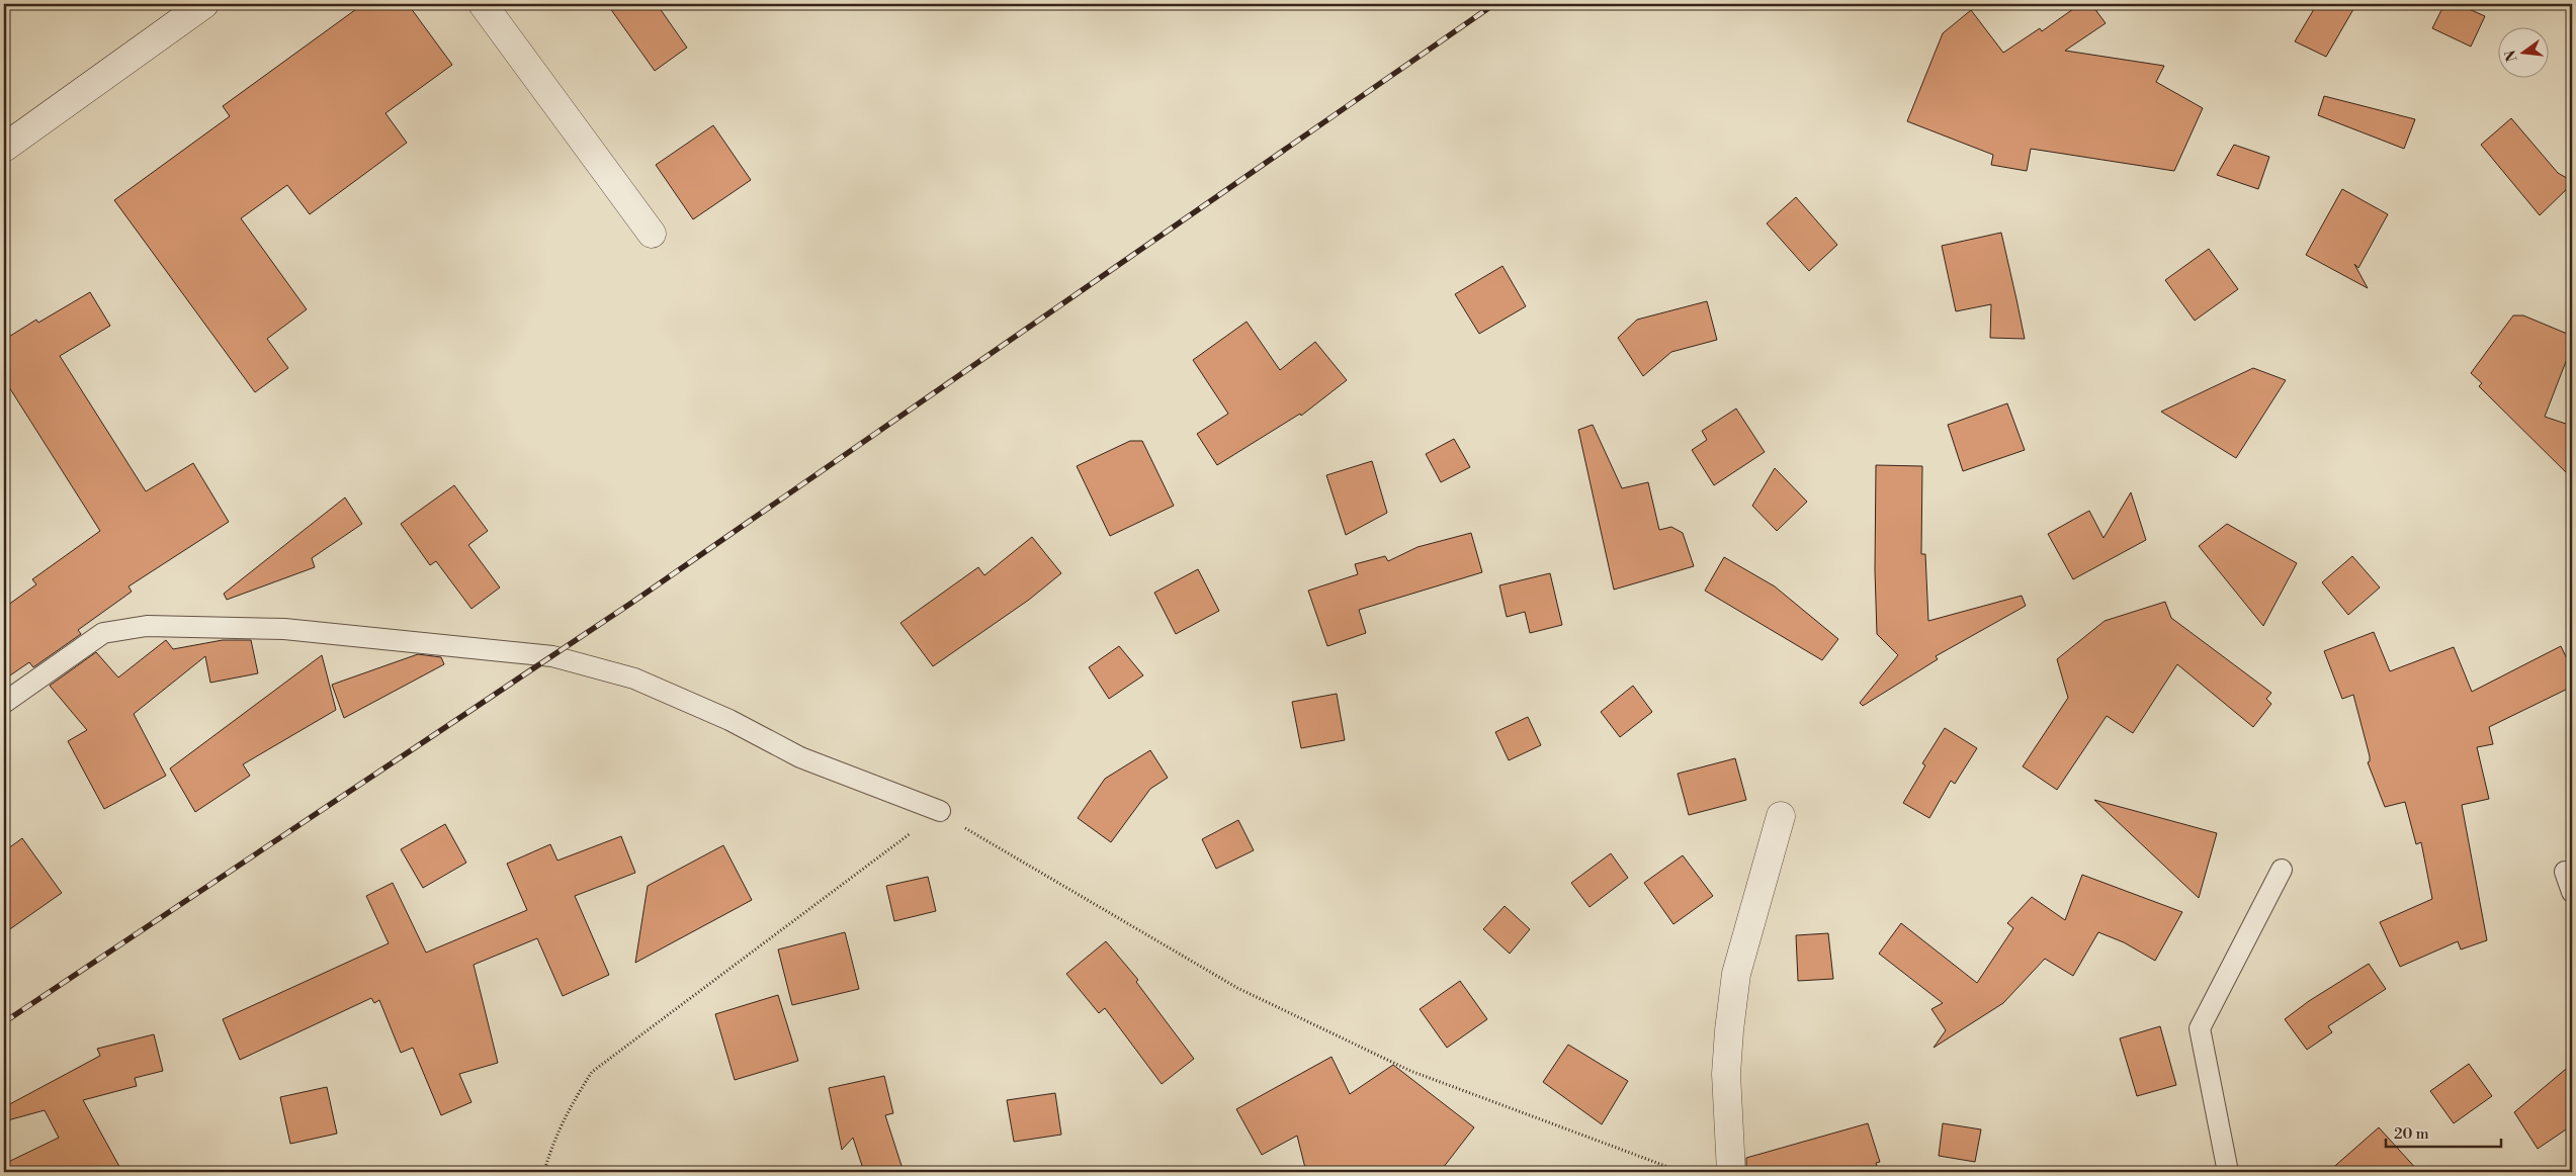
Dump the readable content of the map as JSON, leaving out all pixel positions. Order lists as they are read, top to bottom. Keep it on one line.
{"scale_bar":"20 m","north":"left"}
